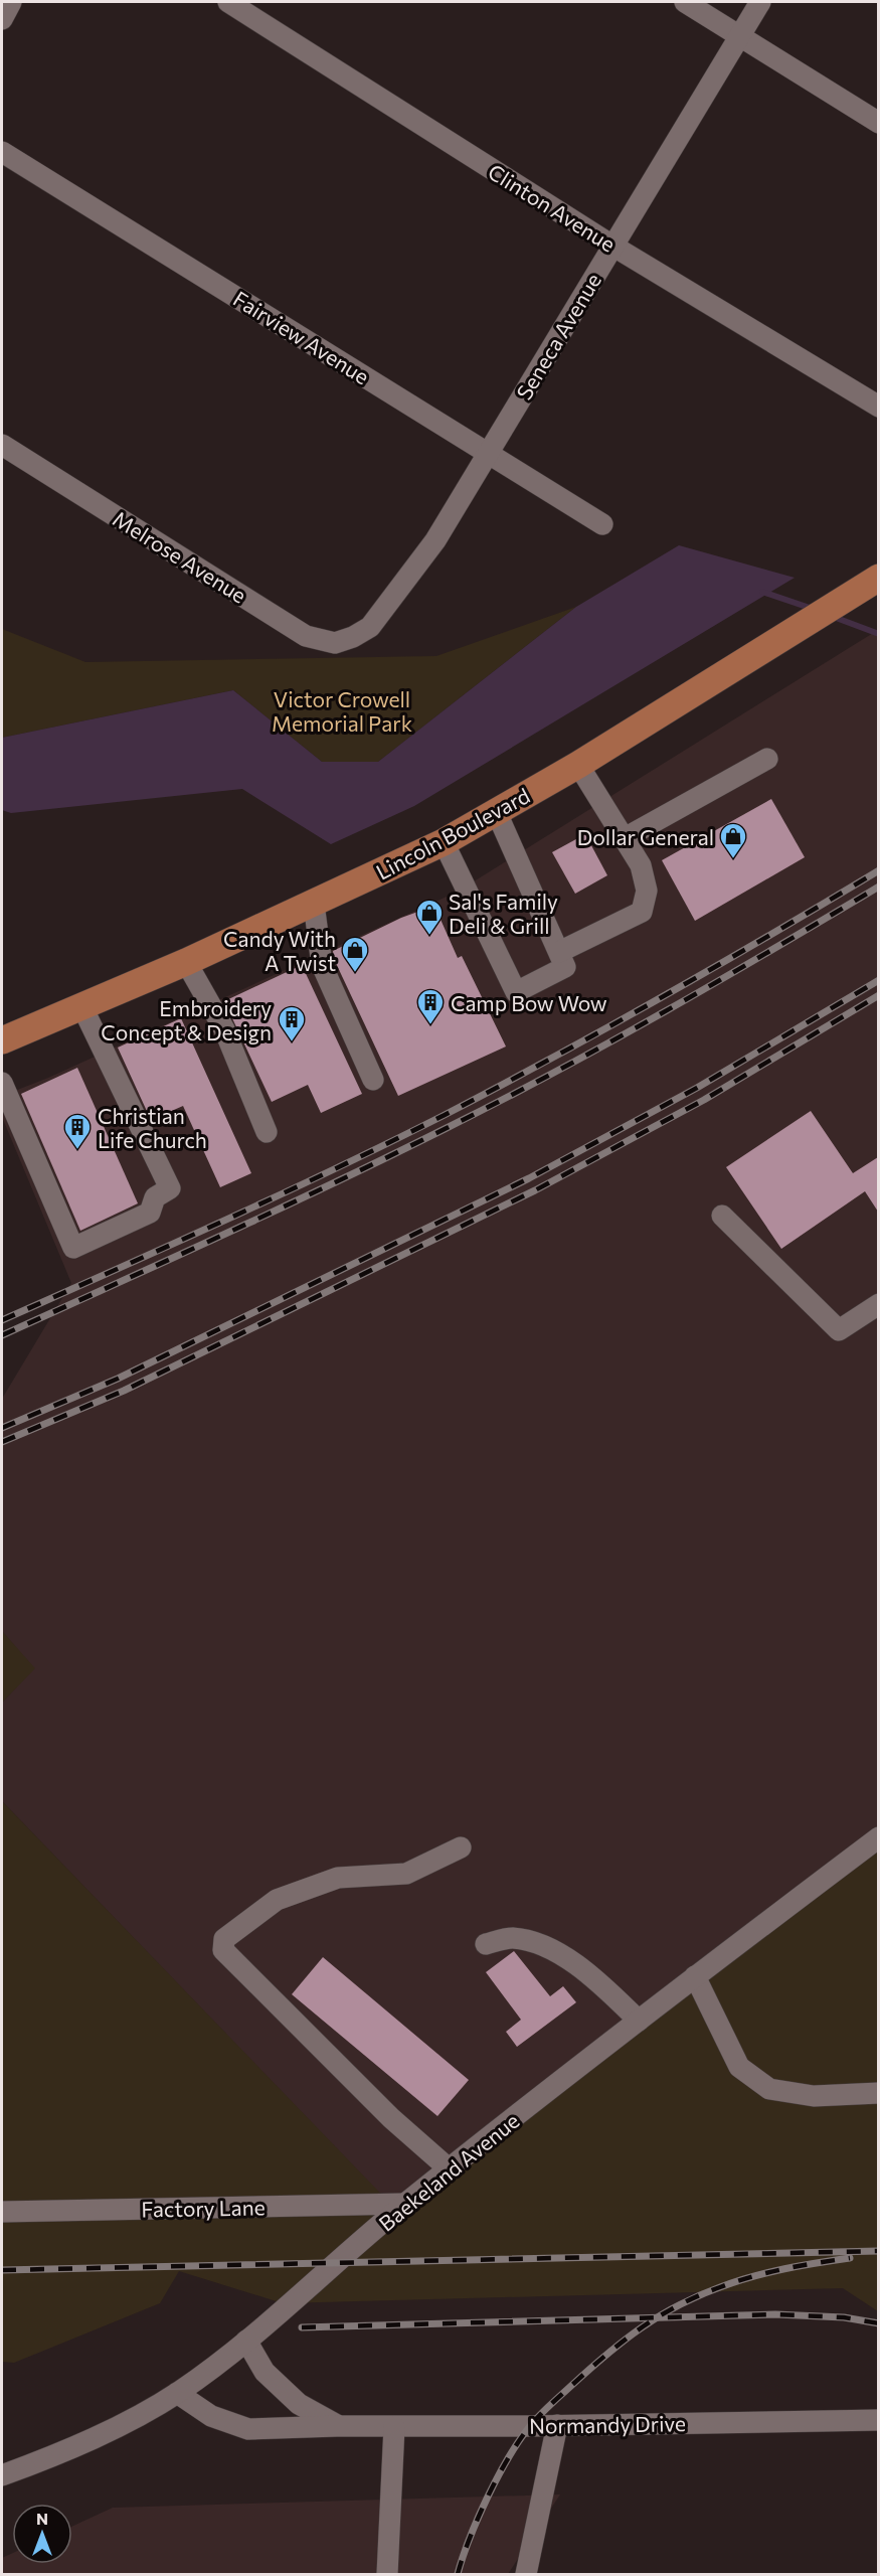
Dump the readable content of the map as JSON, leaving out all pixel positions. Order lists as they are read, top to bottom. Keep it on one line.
{"streets":{"main road":["Lincoln Boulevard"],"street":["Clinton Avenue","Seneca Avenue","Fairview Avenue","Melrose Avenue","Baekeland Avenue","Factory Lane","Normandy Drive"]},"crossings":[["Clinton Avenue","Seneca Avenue"],["Seneca Avenue","Fairview Avenue"],["Seneca Avenue","Melrose Avenue"],["Baekeland Avenue","Factory Lane"],["Baekeland Avenue","Normandy Drive"]],"parks":["Victor Crowell Memorial Park"],"places":{"shop":["Dollar General","Sal's Family Deli & Grill","Candy With A Twist"],"building":["Camp Bow Wow","Embroidery Concept & Design","Christian Life Church"]},"north":"top"}
